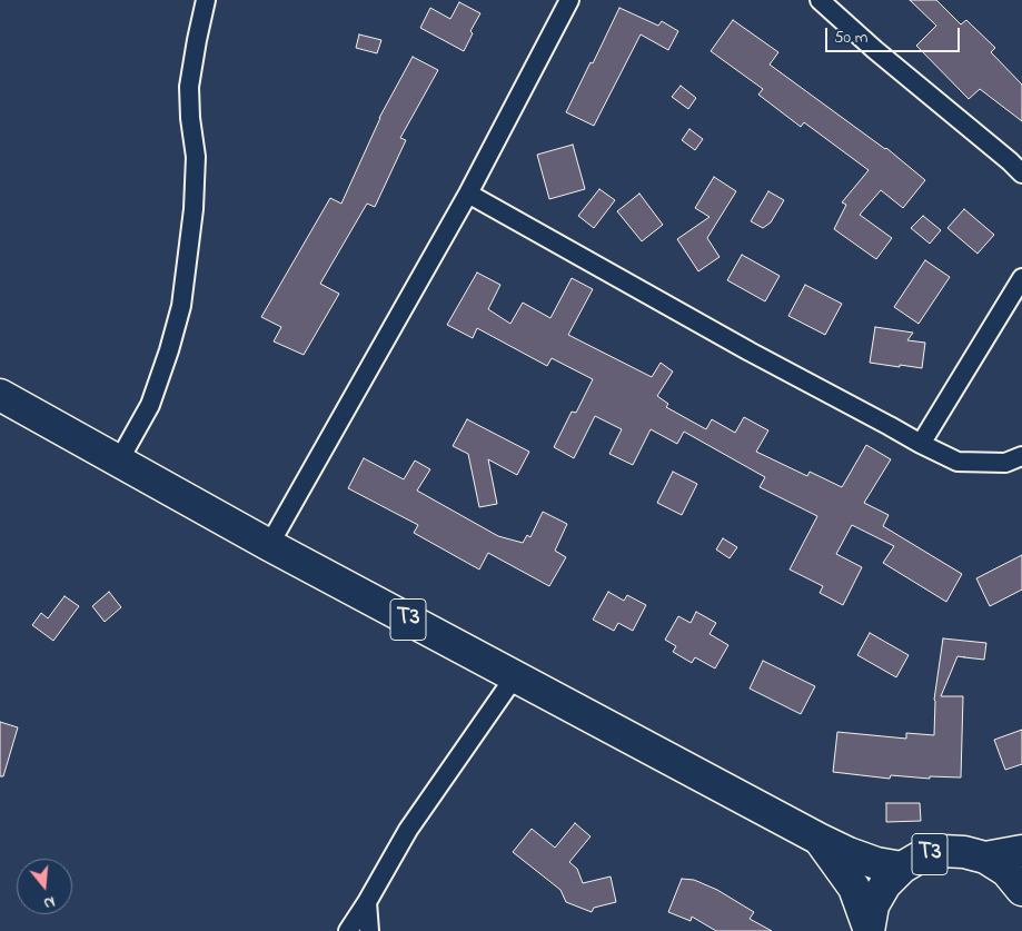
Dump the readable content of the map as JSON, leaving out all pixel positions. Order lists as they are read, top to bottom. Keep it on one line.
{"streets":{"highway":["T3"]},"scale_bar":"50 m","north":"bottom"}
